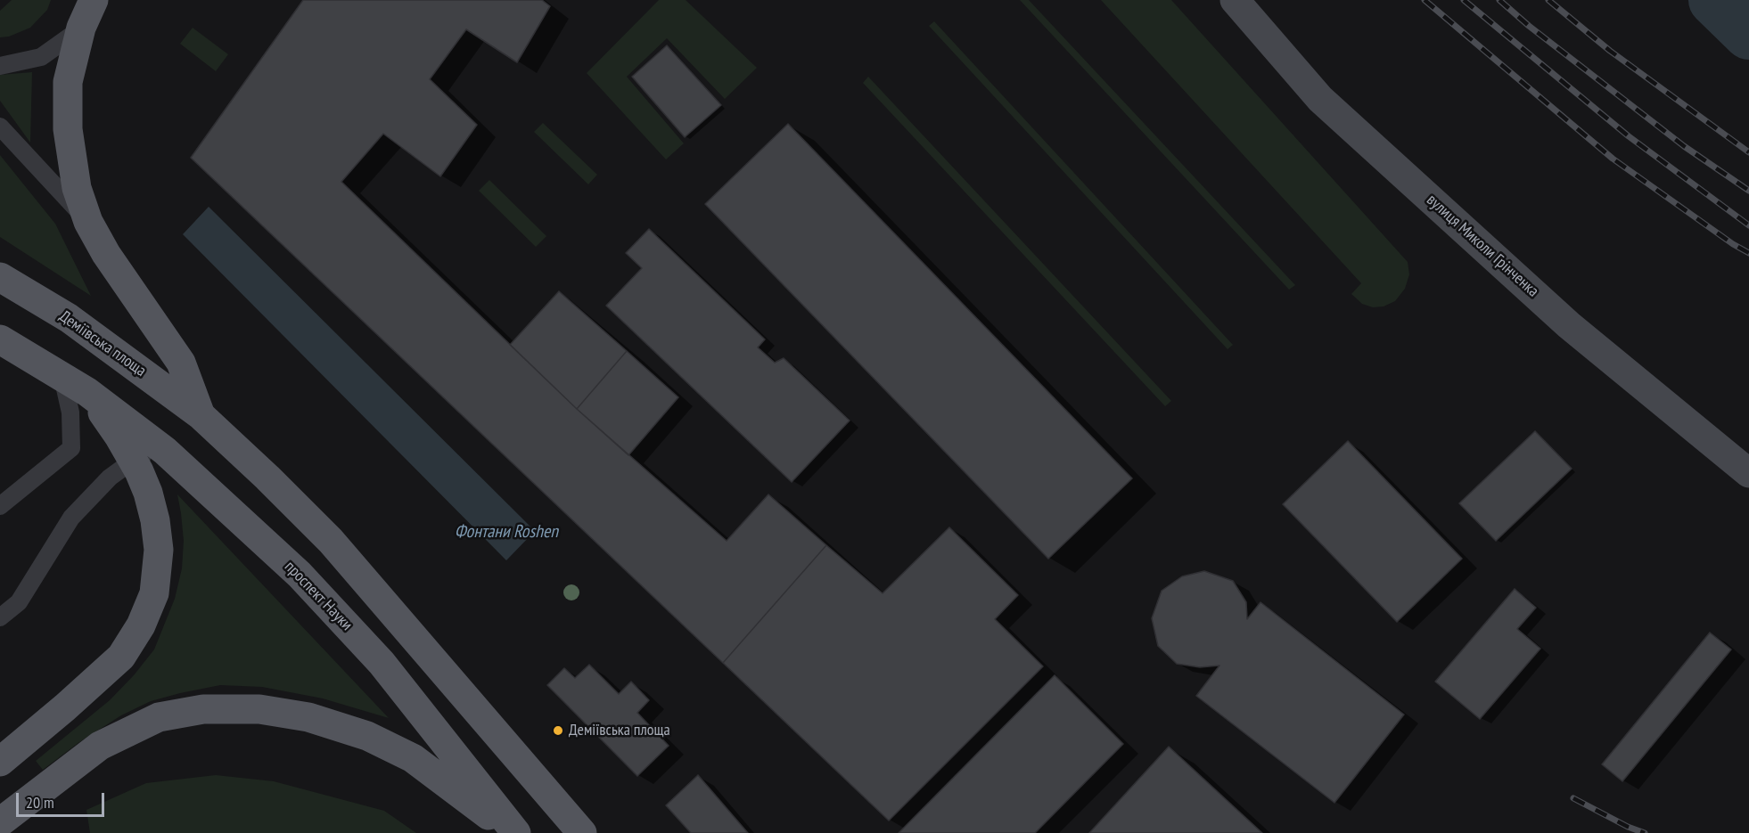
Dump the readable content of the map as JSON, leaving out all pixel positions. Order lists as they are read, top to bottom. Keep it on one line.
{"streets":{"main road":["вулиця Миколи Грінченка","Деміївська площа","проспект Науки"]},"water":["Фонтани Roshen"],"places":["Деміївська площа"],"scale_bar":"20 m"}
